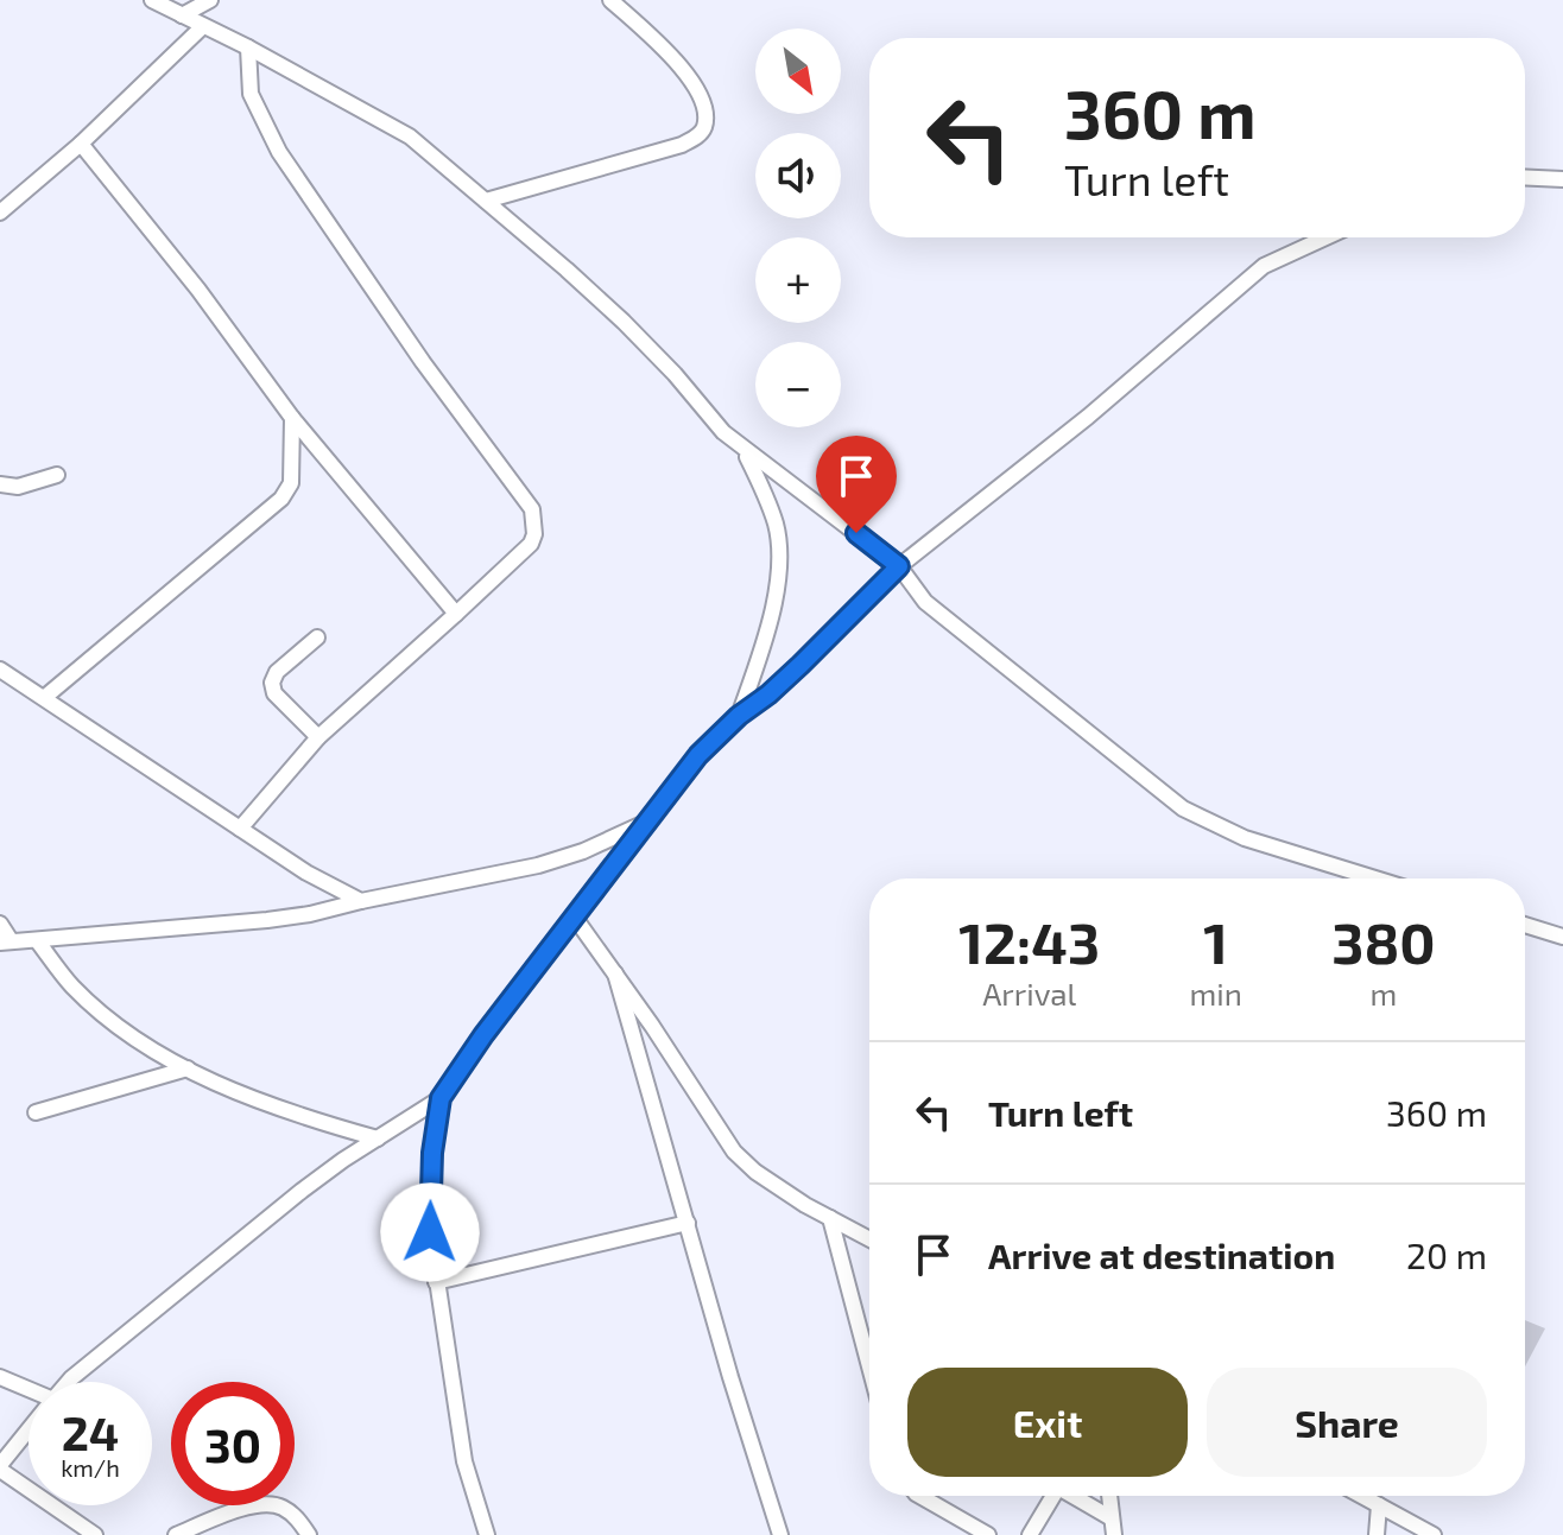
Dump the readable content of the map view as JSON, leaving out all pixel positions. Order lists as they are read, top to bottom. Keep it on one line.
{"north":"bottom right","page":{"map_buttons":["+","−"],"turn":["360 m","Turn left"],"eta":["12:43","Arrival","1","min","380","m"],"list":[{"name":"Turn left","value":"360 m"},{"name":"Arrive at destination","value":"20 m"}],"buttons":["Exit","Share"],"speed":"24 km/h","limit":"30"}}
